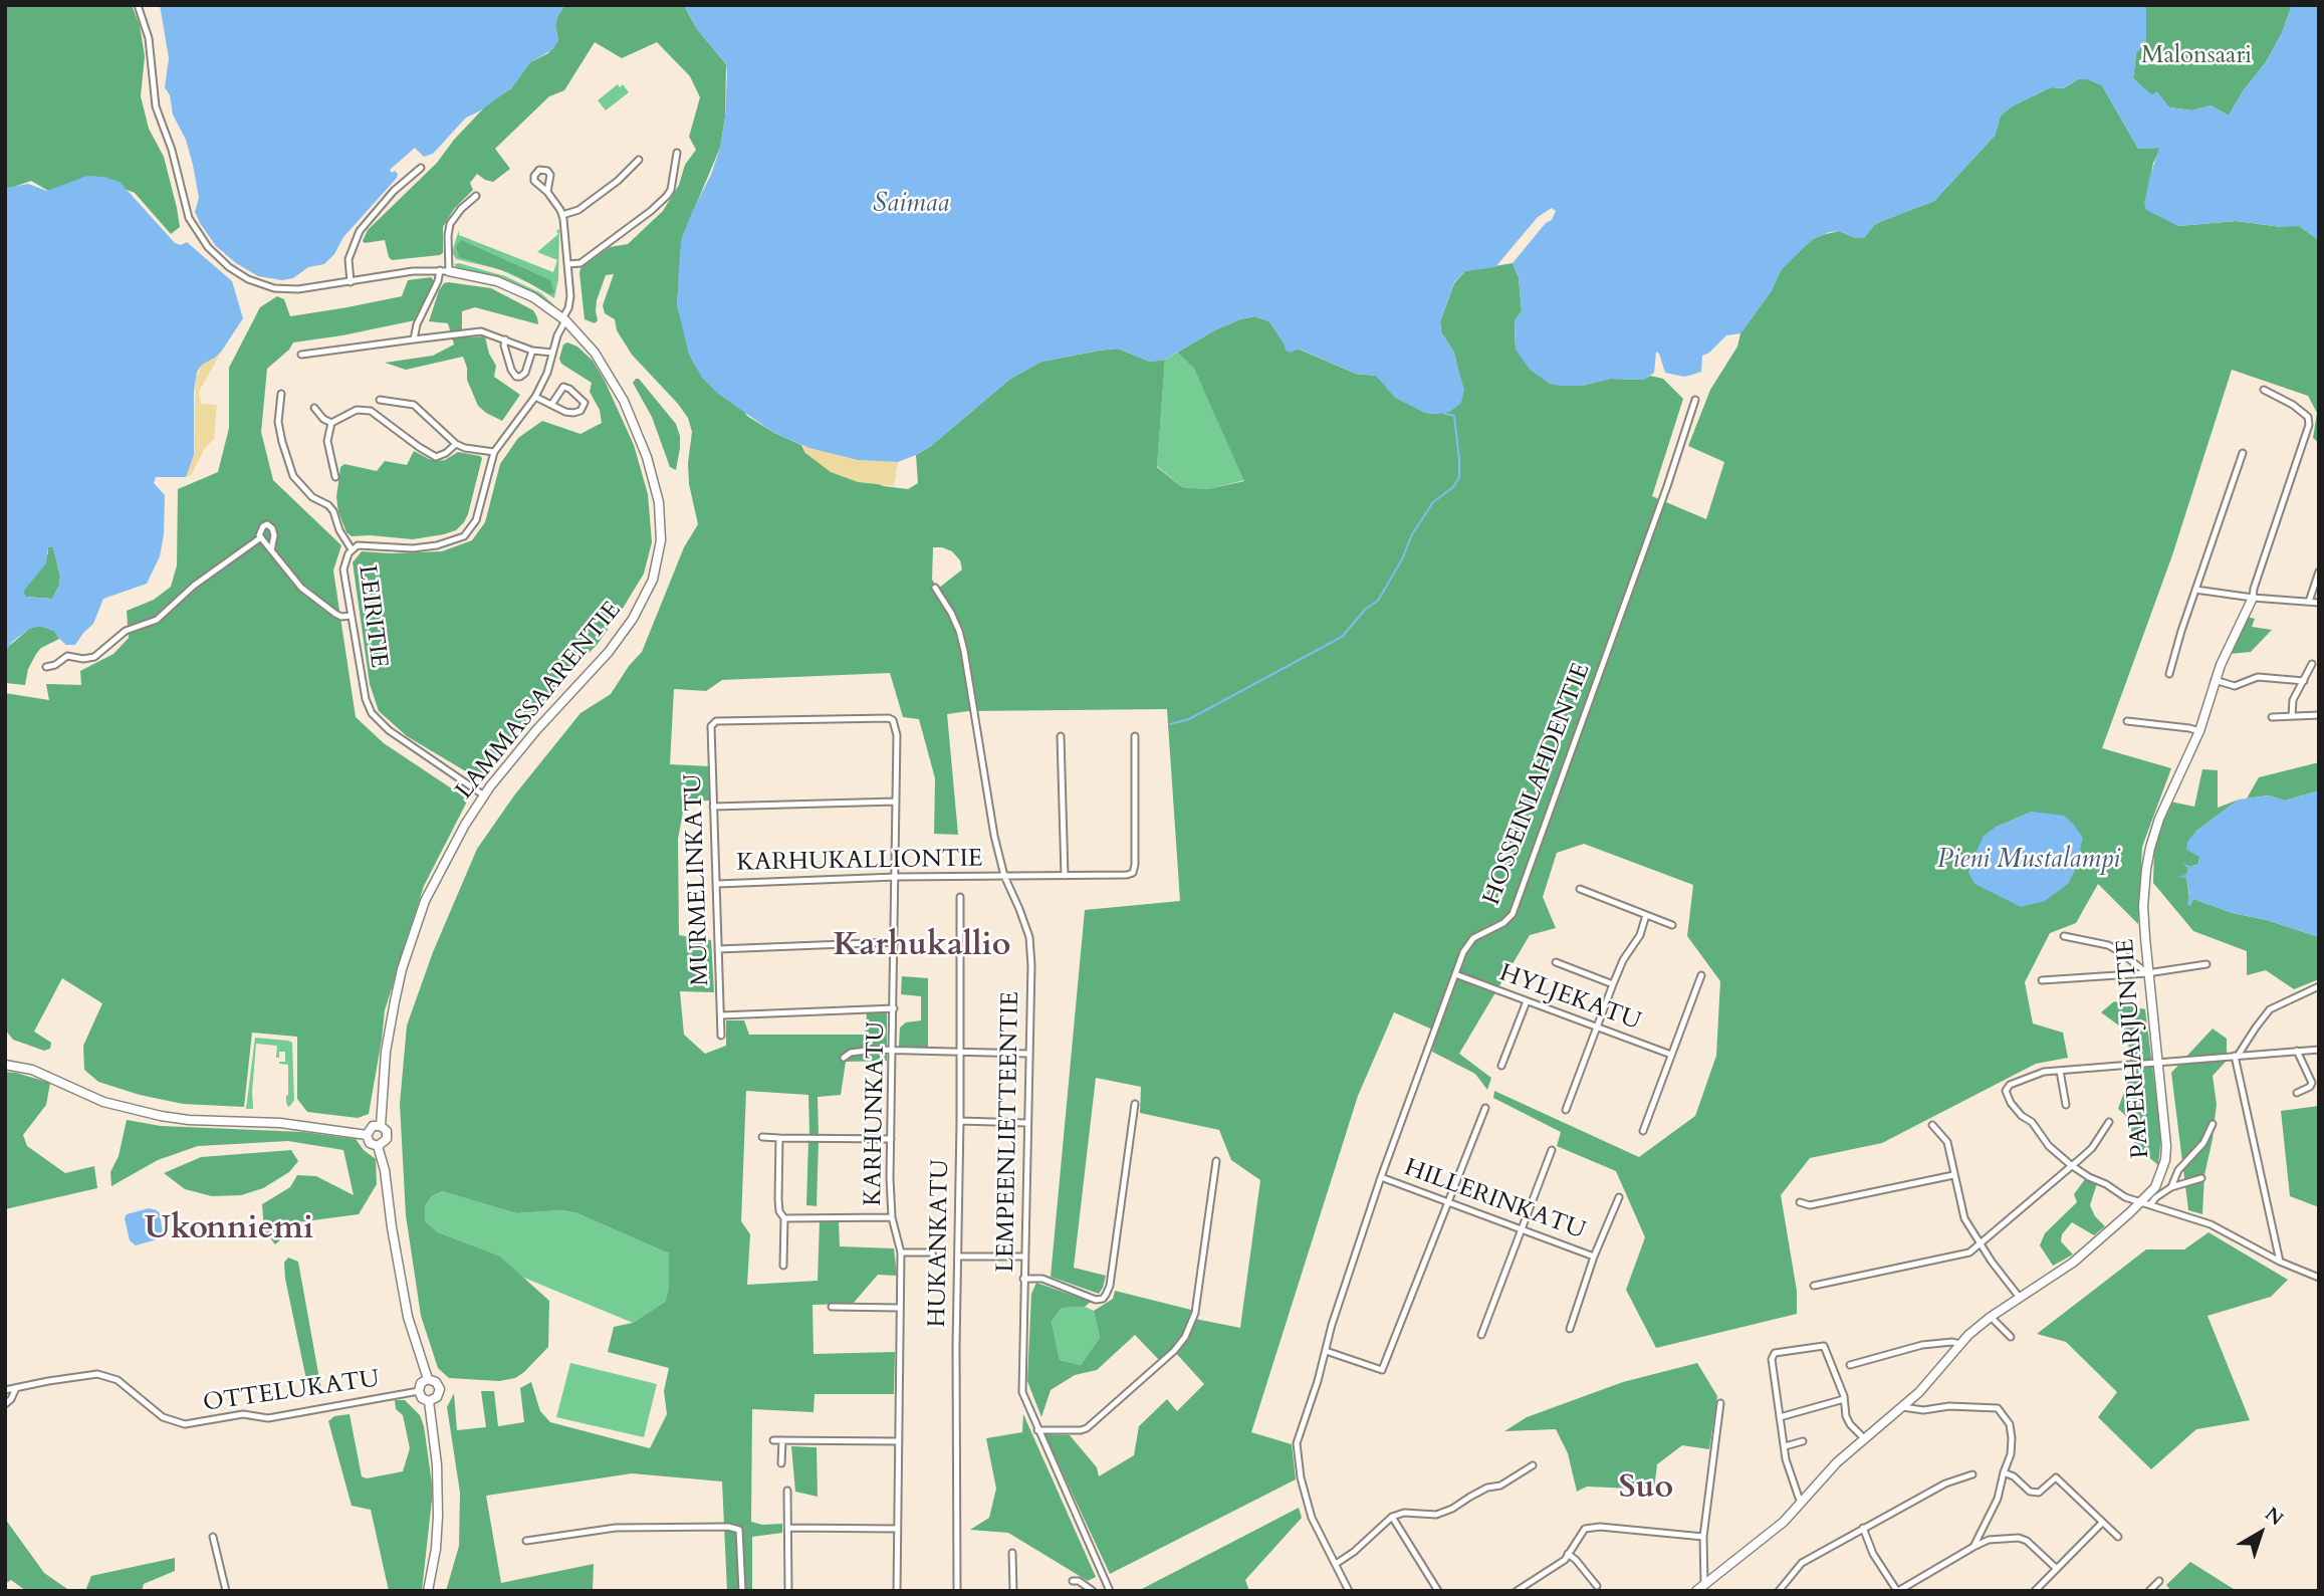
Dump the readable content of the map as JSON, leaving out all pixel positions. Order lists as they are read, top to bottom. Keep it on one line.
{"streets":{"street":["LEIRITIE","LAMMASSAARENTIE","HOSSEINLAHDENTIE","KARHUKALLIONTIE","MURMELINKATU","HYLJEKATU","PAPERHARJUNTIE","KARHUNKATU","LEMPEENLIETTEENTIE","HILLERINKATU","HUKANKATU","OTTELUKATU"]},"crossings":[["LEIRITIE","LAMMASSAARENTIE"],["HOSSEINLAHDENTIE","HYLJEKATU"],["HOSSEINLAHDENTIE","HILLERINKATU"],["KARHUKALLIONTIE","MURMELINKATU"],["KARHUKALLIONTIE","KARHUNKATU"],["KARHUKALLIONTIE","LEMPEENLIETTEENTIE"],["MURMELINKATU","KARHUNKATU"]],"districts":["Karhukallio","Ukonniemi","Suo"],"water":["Saimaa","Pieni Mustalampi"],"parks":["Malonsaari"],"north":"top right"}
